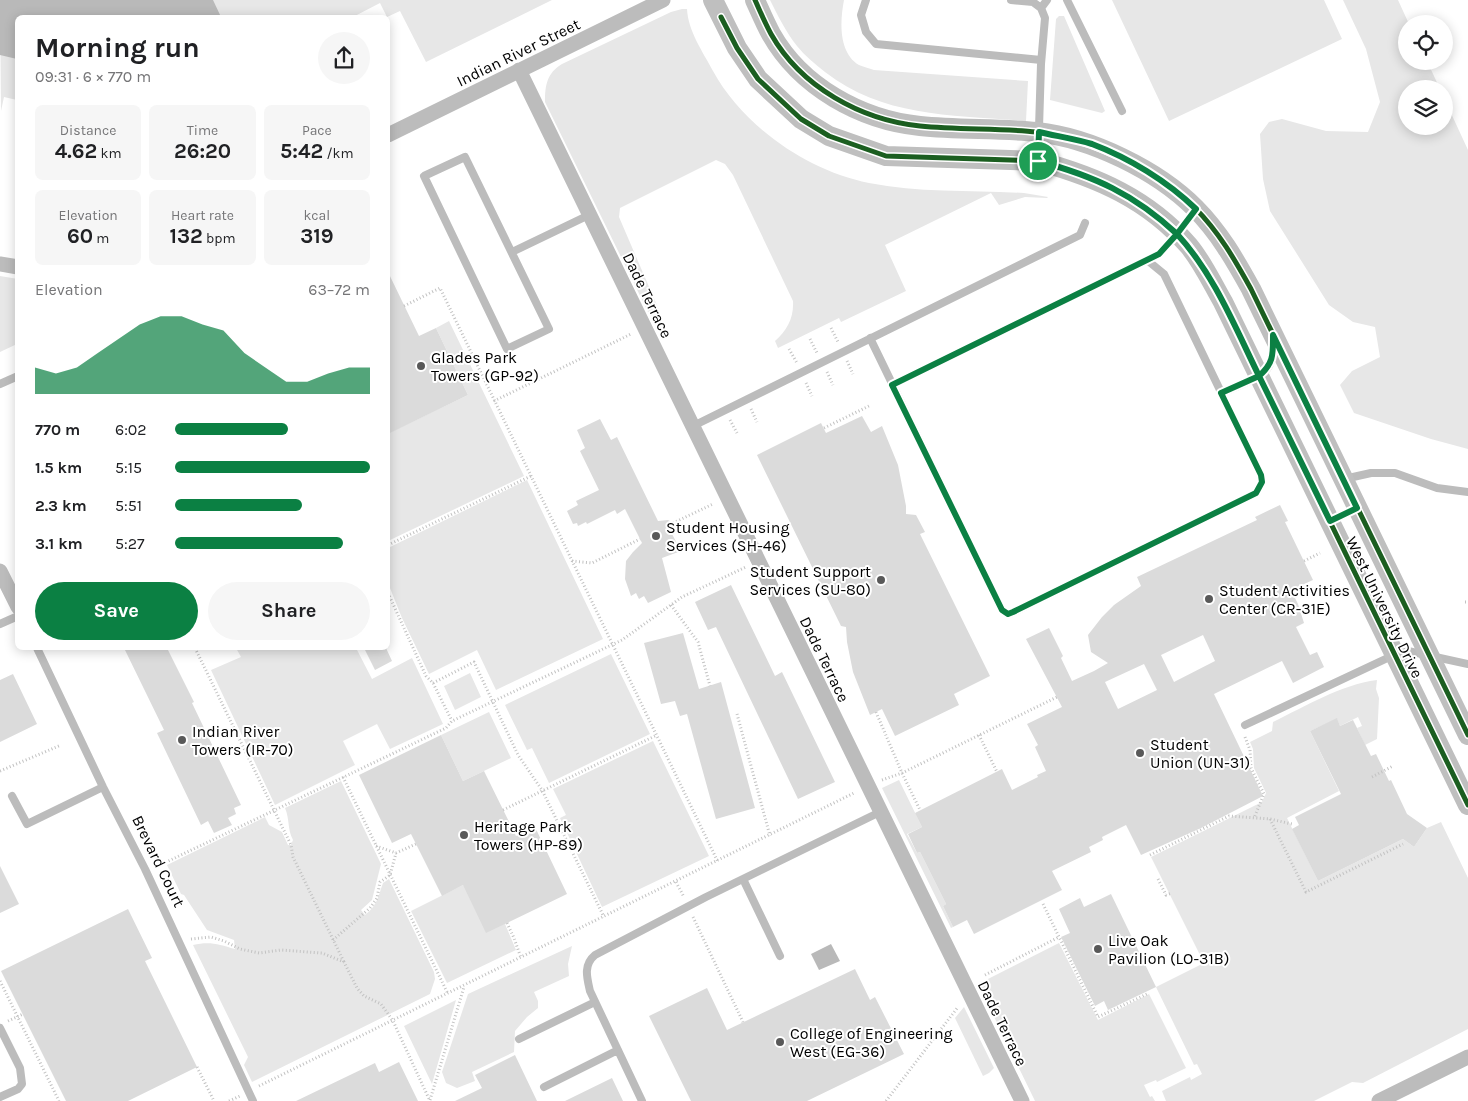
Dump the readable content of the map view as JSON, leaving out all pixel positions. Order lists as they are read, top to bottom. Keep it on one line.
{"streets":{"street":["Indian River Street","Dade Terrace","West University Drive"],"lane":["Brevard Court"]},"crossings":[["Indian River Street","Dade Terrace"]],"places":["Glades Park Towers (GP-92)","Student Housing Services (SH-46)","Student Support Services (SU-80)","Student Activities Center (CR-31E)","Indian River Towers (IR-70)","Student Union (UN-31)","Heritage Park Towers (HP-89)","Live Oak Pavilion (LO-31B)","College of Engineering West (EG-36)"],"page":{"heading":["Morning run","09:31 · 6 × 770 m"],"stats":[["Distance","4.62 km"],["Time","26:20"],["Pace","5:42 /km"],["Elevation","60 m"],["Heart rate","132 bpm"],["kcal","319"]],"chart":["Elevation","63–72 m"],"list":[{"name":"770 m","note":"6:02"},{"name":"1.5 km","note":"5:15"},{"name":"2.3 km","note":"5:51"},{"name":"3.1 km","note":"5:27"}],"buttons":["Save","Share"]}}
